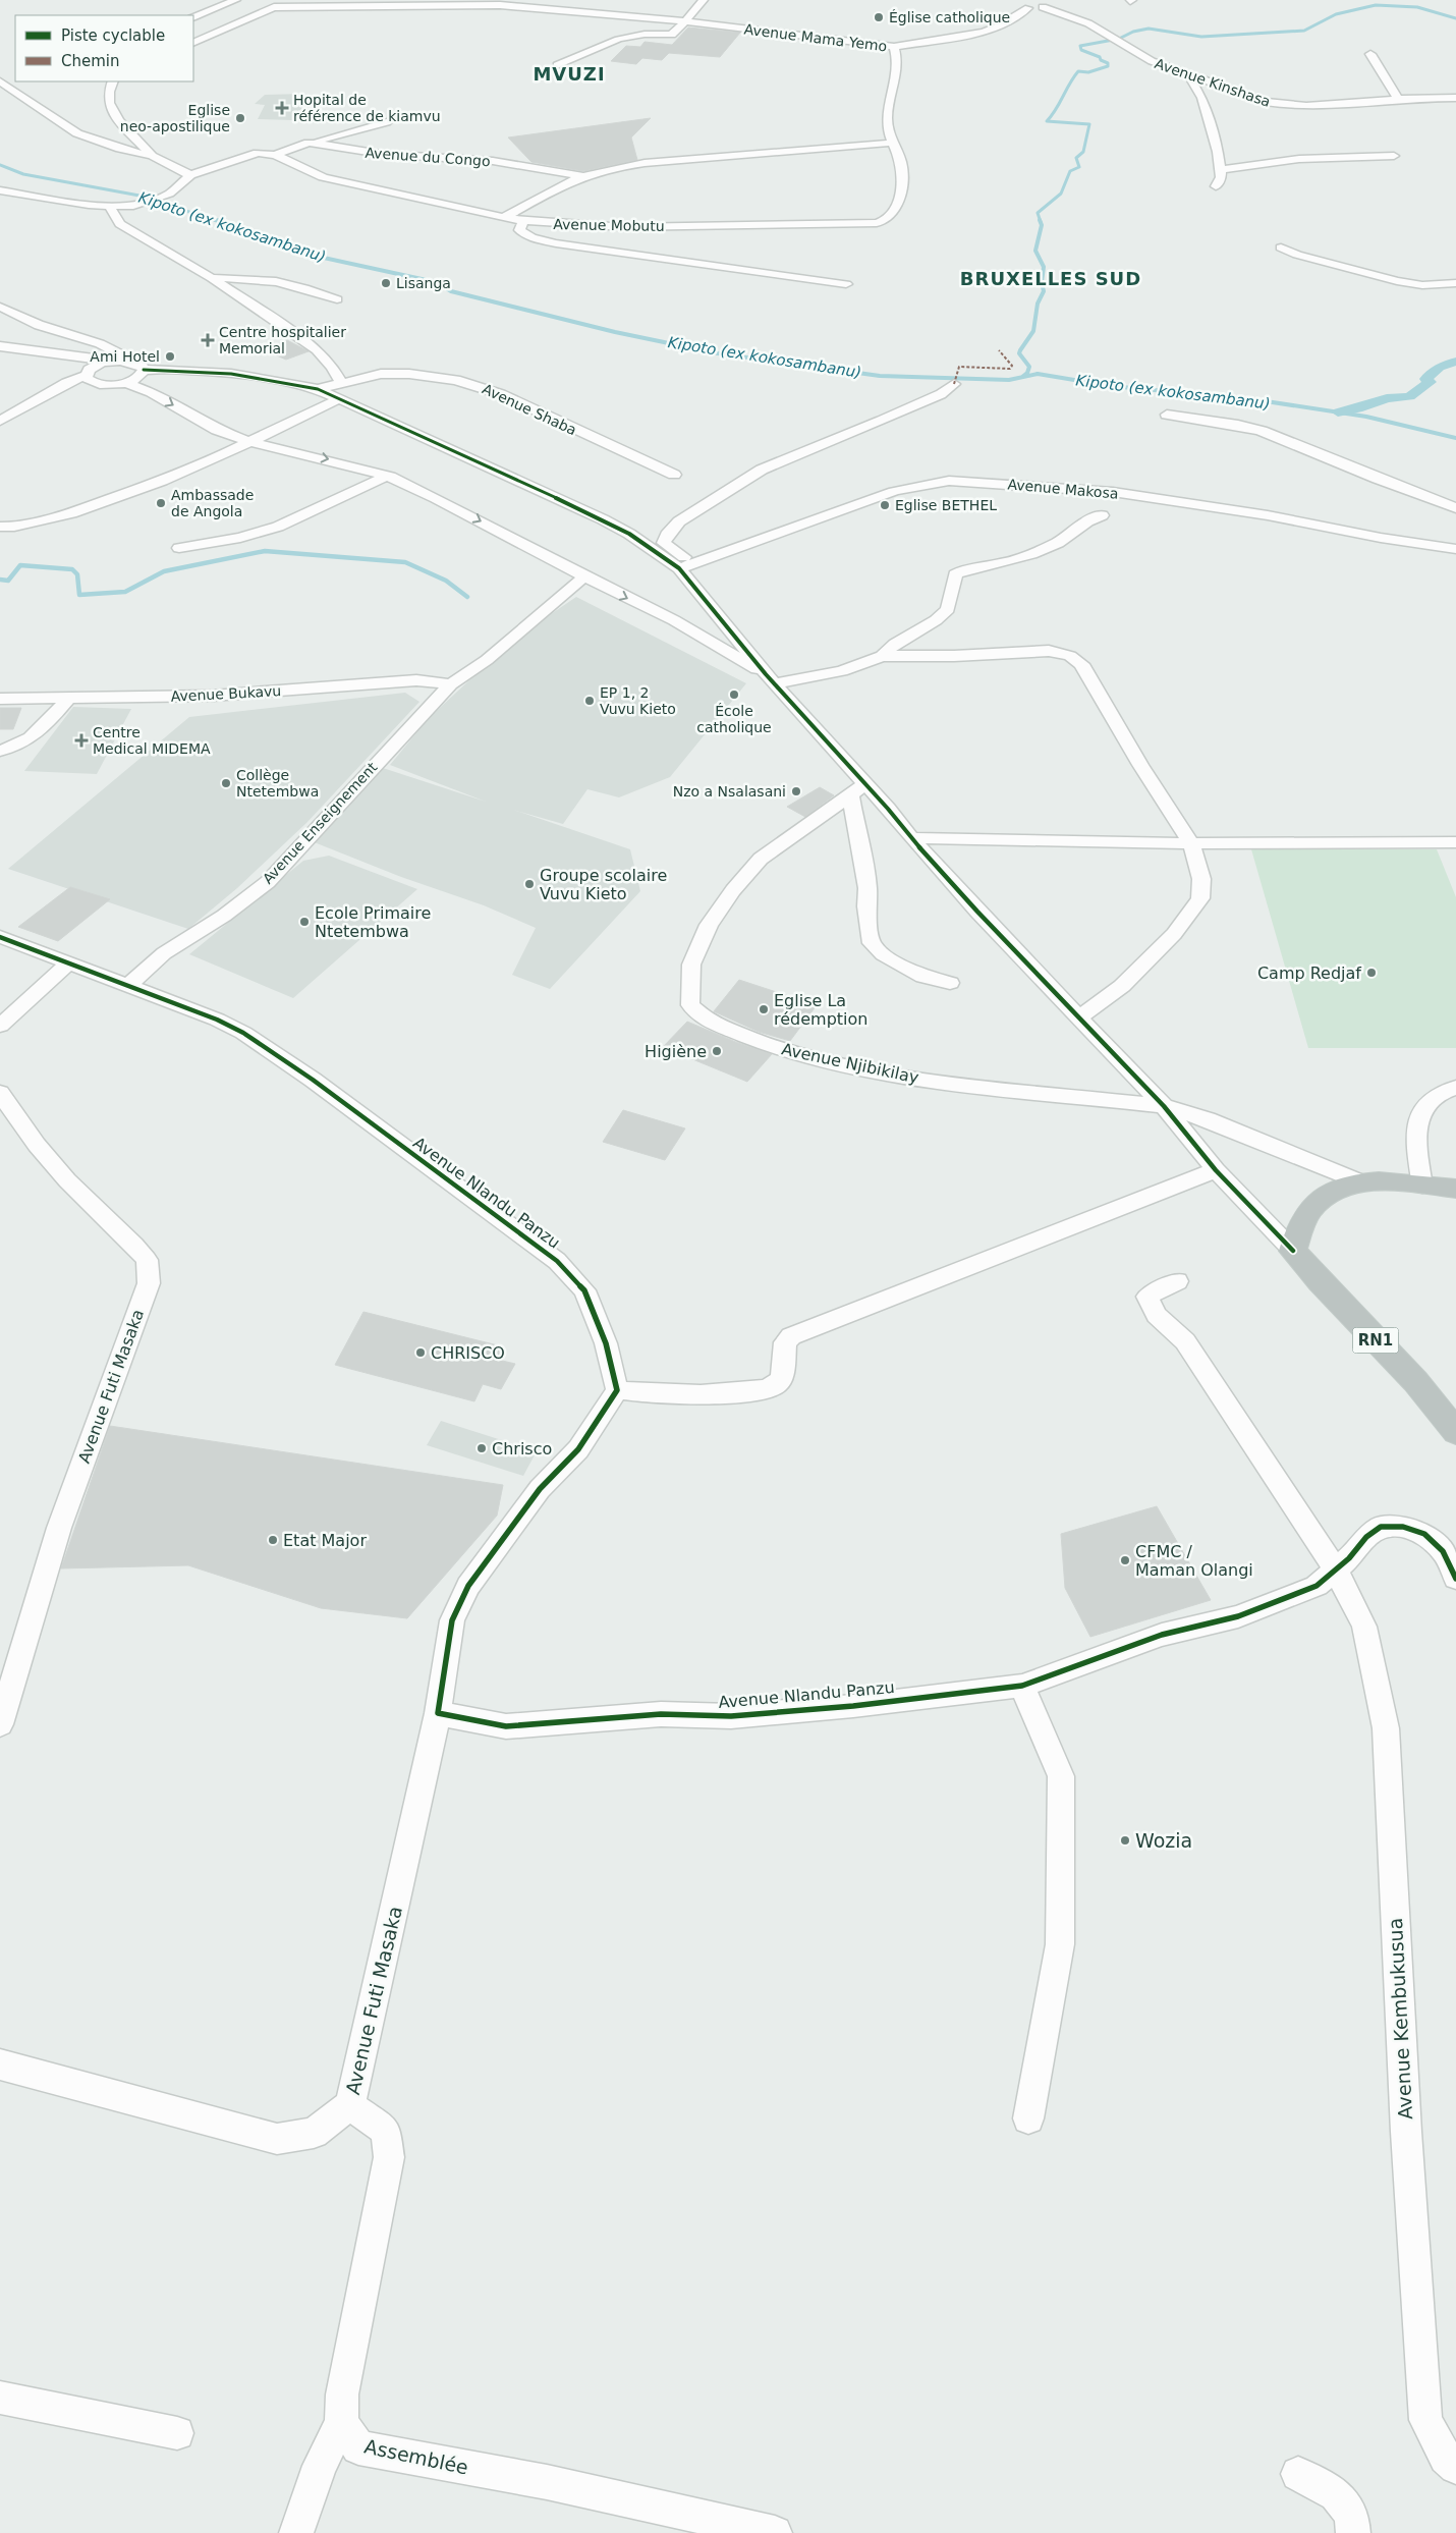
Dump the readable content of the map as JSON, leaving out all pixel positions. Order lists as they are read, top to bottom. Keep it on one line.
{"streets":{"highway":["RN1"],"street":["Avenue Mama Yemo","Avenue Kinshasa","Avenue du Congo","Avenue Mobutu","Avenue Shaba","Avenue Makosa","Avenue Bukavu","Avenue Enseignement","Avenue Njibikilay","Avenue Nlandu Panzu","Avenue Futi Masaka","Avenue Kembukusua","Assemblée"]},"crossings":[["Avenue Mama Yemo","Avenue Kinshasa"],["Avenue Mama Yemo","Avenue Mobutu"],["Avenue du Congo","Avenue Mobutu"],["Avenue Bukavu","Avenue Enseignement"],["Avenue Enseignement","Avenue Nlandu Panzu"],["Avenue Nlandu Panzu","Avenue Futi Masaka"],["Avenue Nlandu Panzu","Avenue Kembukusua"]],"districts":["MVUZI","BRUXELLES SUD"],"water":["Kipoto (ex kokosambanu)"],"places":{"other":["Église catholique","Eglise neo-apostilique","Lisanga","Ami Hotel","Ambassade de Angola","Eglise BETHEL","École catholique","EP 1, 2 Vuvu Kieto","Collège Ntetembwa","Nzo a Nsalasani","Groupe scolaire Vuvu Kieto","Ecole Primaire Ntetembwa","Camp Redjaf","Eglise La rédemption","Higiène","CHRISCO","Chrisco","Etat Major","CFMC / Maman Olangi","Wozia"],"health":["Hopital de référence de kiamvu","Centre hospitalier Memorial","Centre Medical MIDEMA"]},"legend":["Piste cyclable","Chemin"]}
